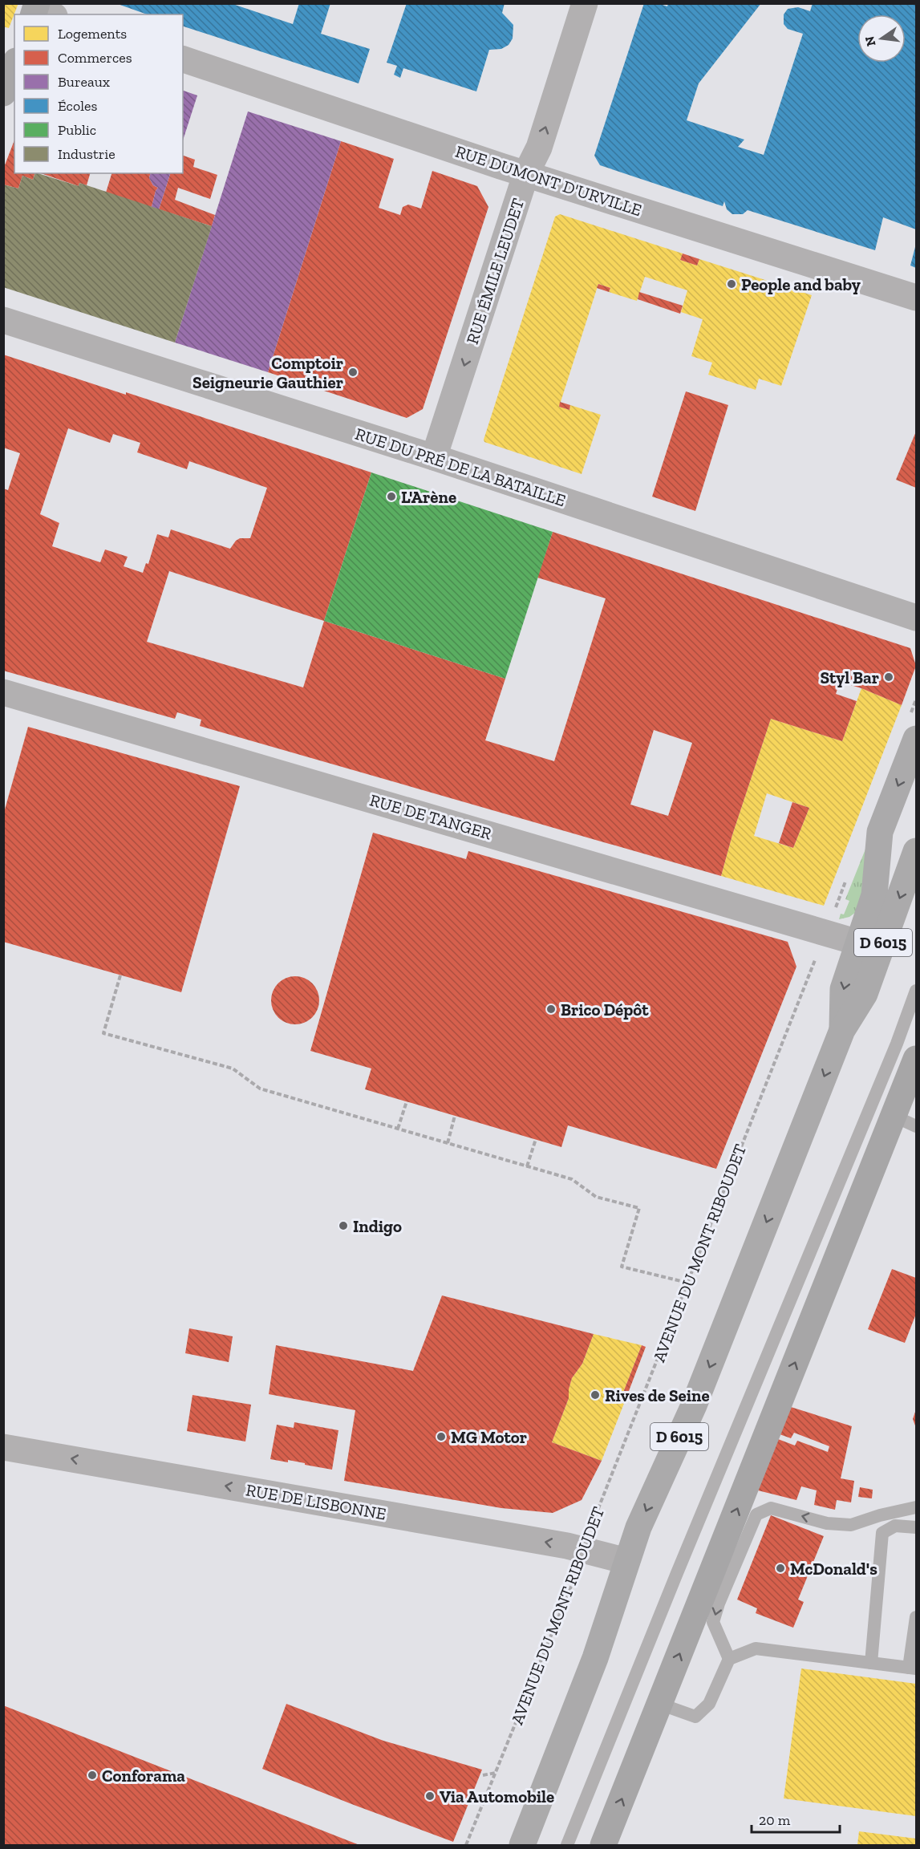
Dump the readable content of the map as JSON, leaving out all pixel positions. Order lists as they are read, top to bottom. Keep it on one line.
{"streets":{"main road":["D 6015"],"street":["RUE DUMONT D'URVILLE","RUE ÉMILE LEUDET","RUE DU PRÉ DE LA BATAILLE","RUE DE TANGER","RUE DE LISBONNE"],"path":["AVENUE DU MONT RIBOUDET"]},"crossings":[["RUE DUMONT D'URVILLE","RUE ÉMILE LEUDET"],["RUE ÉMILE LEUDET","RUE DU PRÉ DE LA BATAILLE"],["RUE DE TANGER","D 6015"],["D 6015","RUE DE LISBONNE"],["AVENUE DU MONT RIBOUDET","RUE DE LISBONNE"]],"one_way":["RUE DE LISBONNE"],"places":["People and baby","Comptoir Seigneurie Gauthier","L'Arène","Styl Bar","Brico Dépôt","Indigo","Rives de Seine","MG Motor","McDonald's","Conforama","Via Automobile"],"legend":["Logements","Commerces","Bureaux","Écoles","Public","Industrie"],"scale_bar":"20 m","north":"left"}
